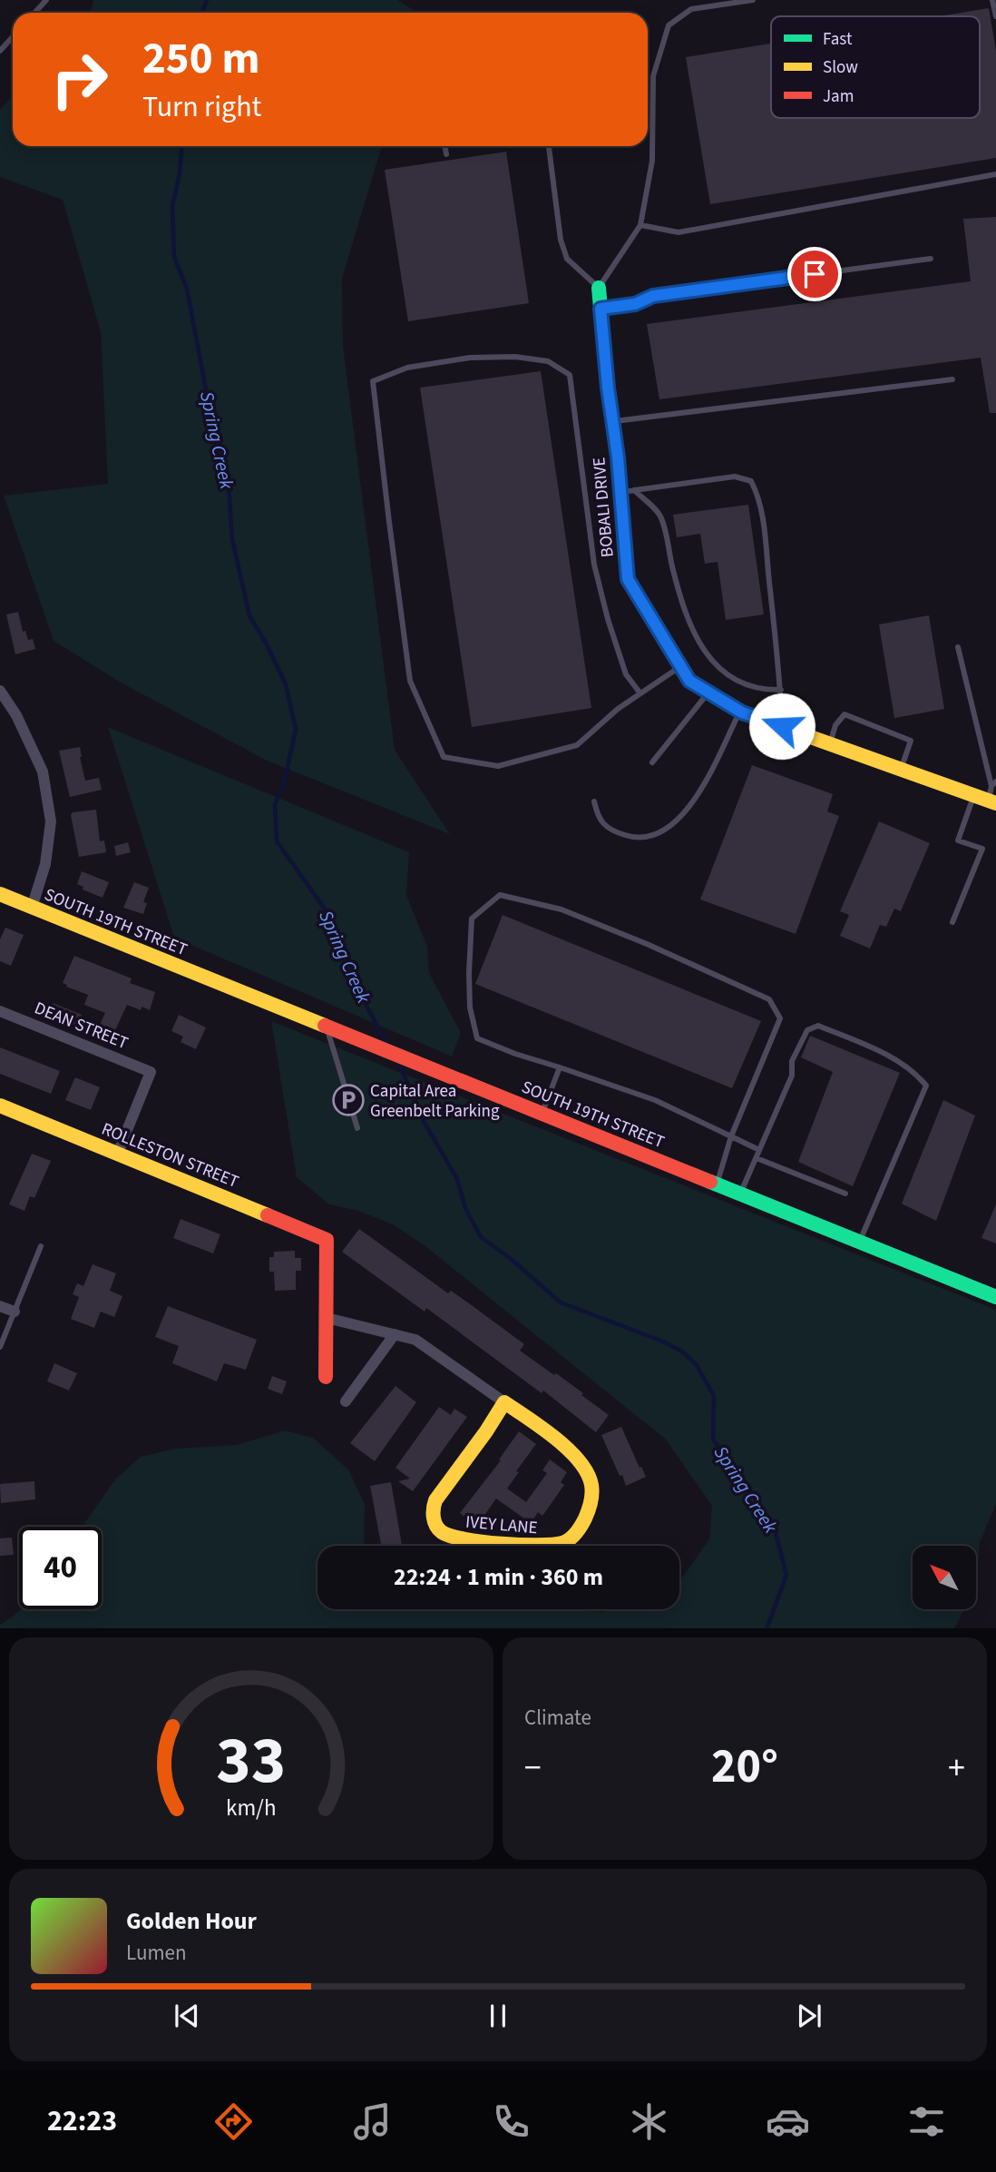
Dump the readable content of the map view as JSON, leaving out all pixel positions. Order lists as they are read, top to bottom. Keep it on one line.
{"streets":{"street":["BOBALI DRIVE","SOUTH 19TH STREET","DEAN STREET","ROLLESTON STREET","IVEY LANE"]},"crossings":[["DEAN STREET","ROLLESTON STREET"],["ROLLESTON STREET","IVEY LANE"]],"water":["Spring Creek"],"places":{"parking":["Capital Area Greenbelt Parking"]},"legend":["Fast","Slow","Jam"],"north":"top left","page":{"turn":["250 m","Turn right"],"limit":"40","trip":"22:24 · 1 min · 360 m","tile":"Climate","heat":["−","20°","+"],"song":["Golden Hour","Lumen"],"tabs":"22:23","gauge":["33","km/h"]}}
